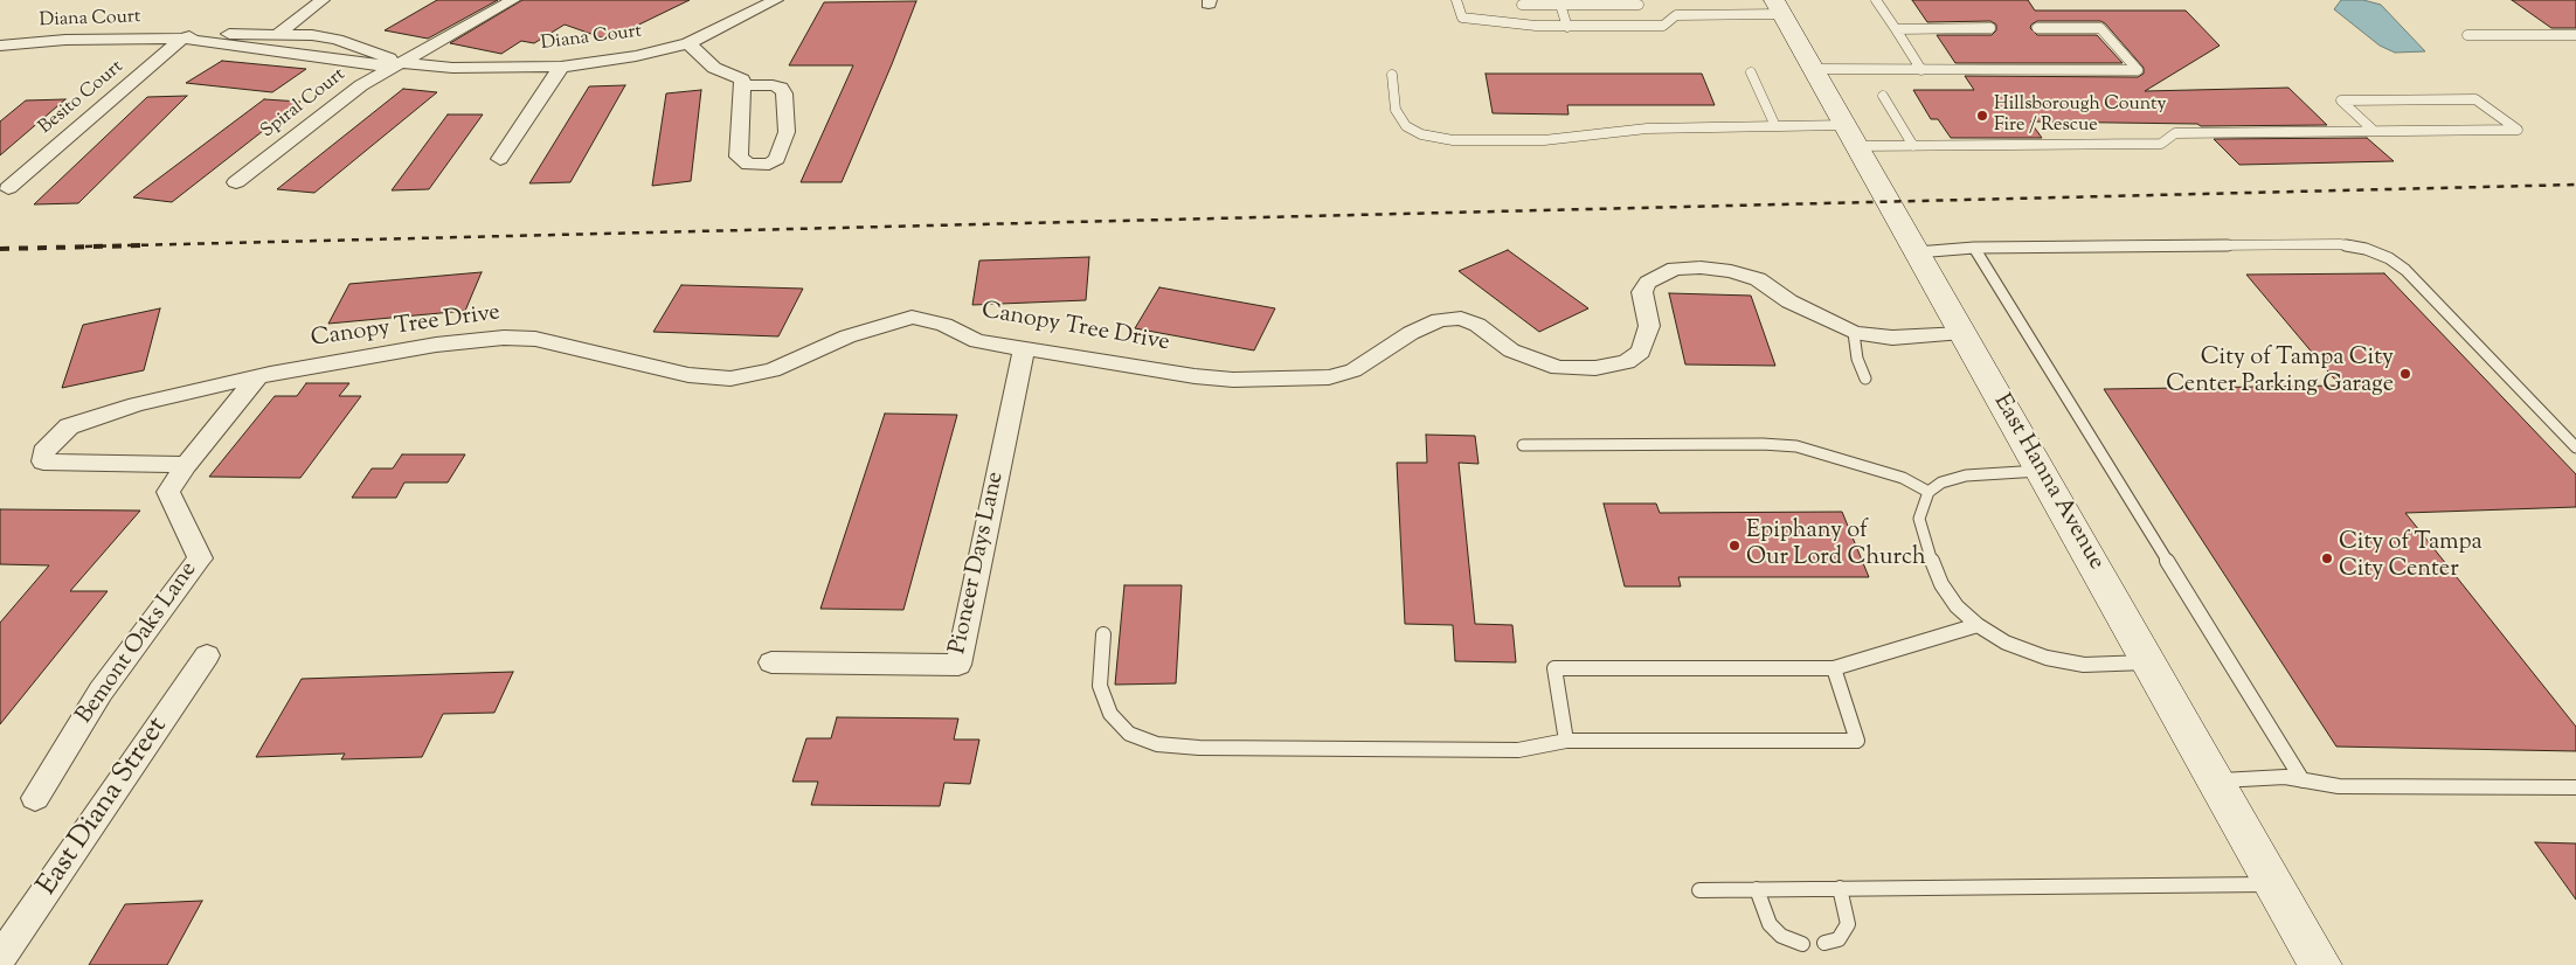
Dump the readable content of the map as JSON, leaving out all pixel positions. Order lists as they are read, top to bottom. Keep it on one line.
{"streets":{"street":["Diana Court","Besito Court","Spiral Court","Canopy Tree Drive","East Hanna Avenue","Pioneer Days Lane","Bemont Oaks Lane","East Diana Street"]},"crossings":[["Diana Court","Besito Court"],["Diana Court","Spiral Court"],["Canopy Tree Drive","East Hanna Avenue"],["Canopy Tree Drive","Pioneer Days Lane"],["Canopy Tree Drive","Bemont Oaks Lane"]],"places":["Hillsborough County Fire / Rescue","City of Tampa City Center Parking Garage","Epiphany of Our Lord Church","City of Tampa City Center"]}
